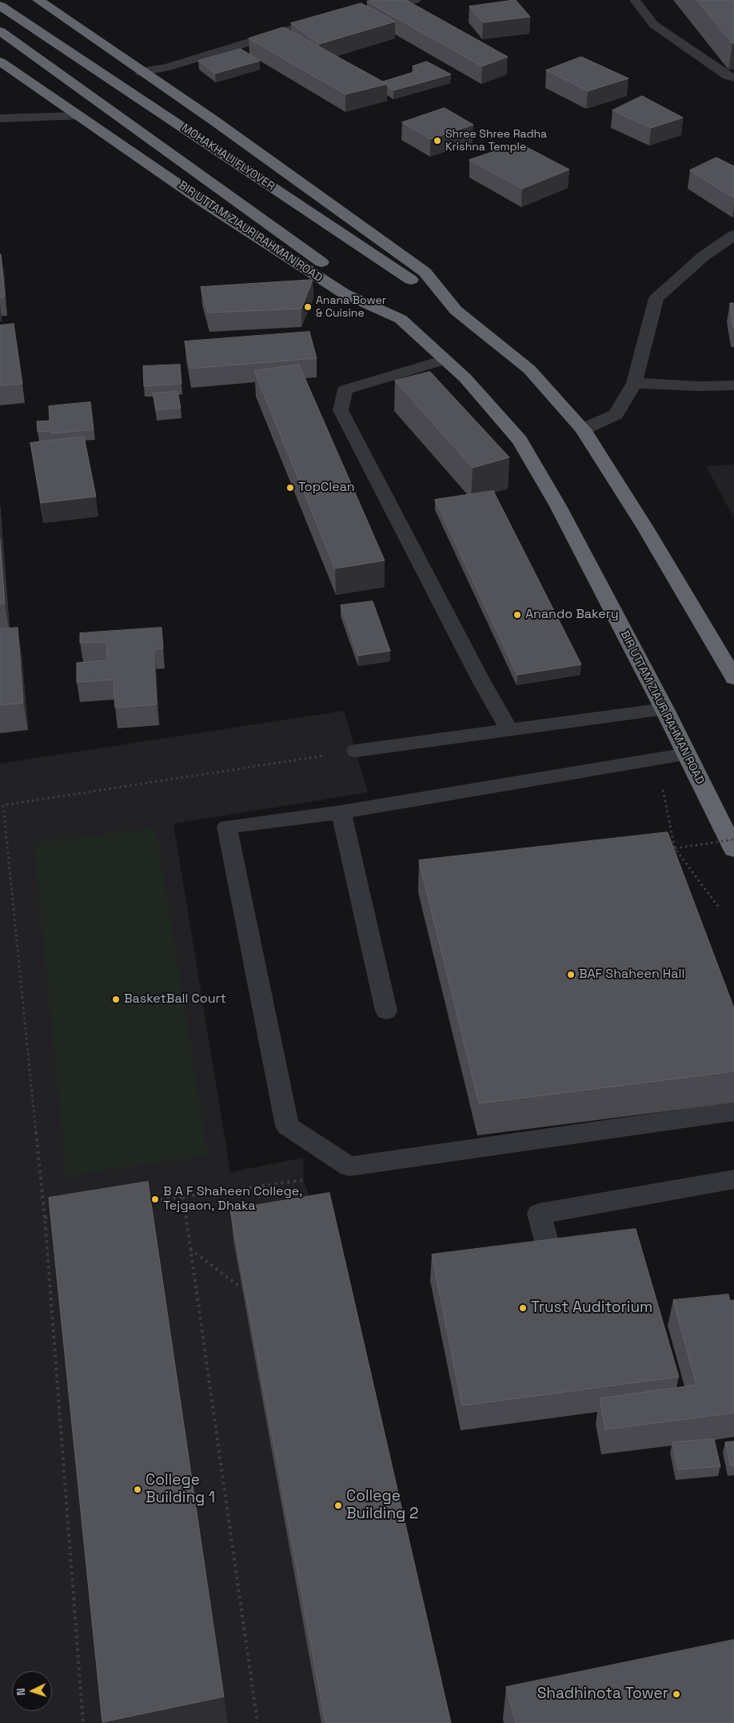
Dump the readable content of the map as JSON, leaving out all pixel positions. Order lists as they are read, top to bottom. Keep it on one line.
{"streets":{"highway":["MOHAKHALI FLYOVER","BIR UTTAM ZIAUR RAHMAN ROAD"]},"places":["Shree Shree Radha Krishna Temple","Anana Bower & Cuisine","TopClean","Anando Bakery","BAF Shaheen Hall","BasketBall Court","B A F Shaheen College, Tejgaon, Dhaka","Trust Auditorium","College Building 1","College Building 2","Shadhinota Tower"],"north":"left"}
